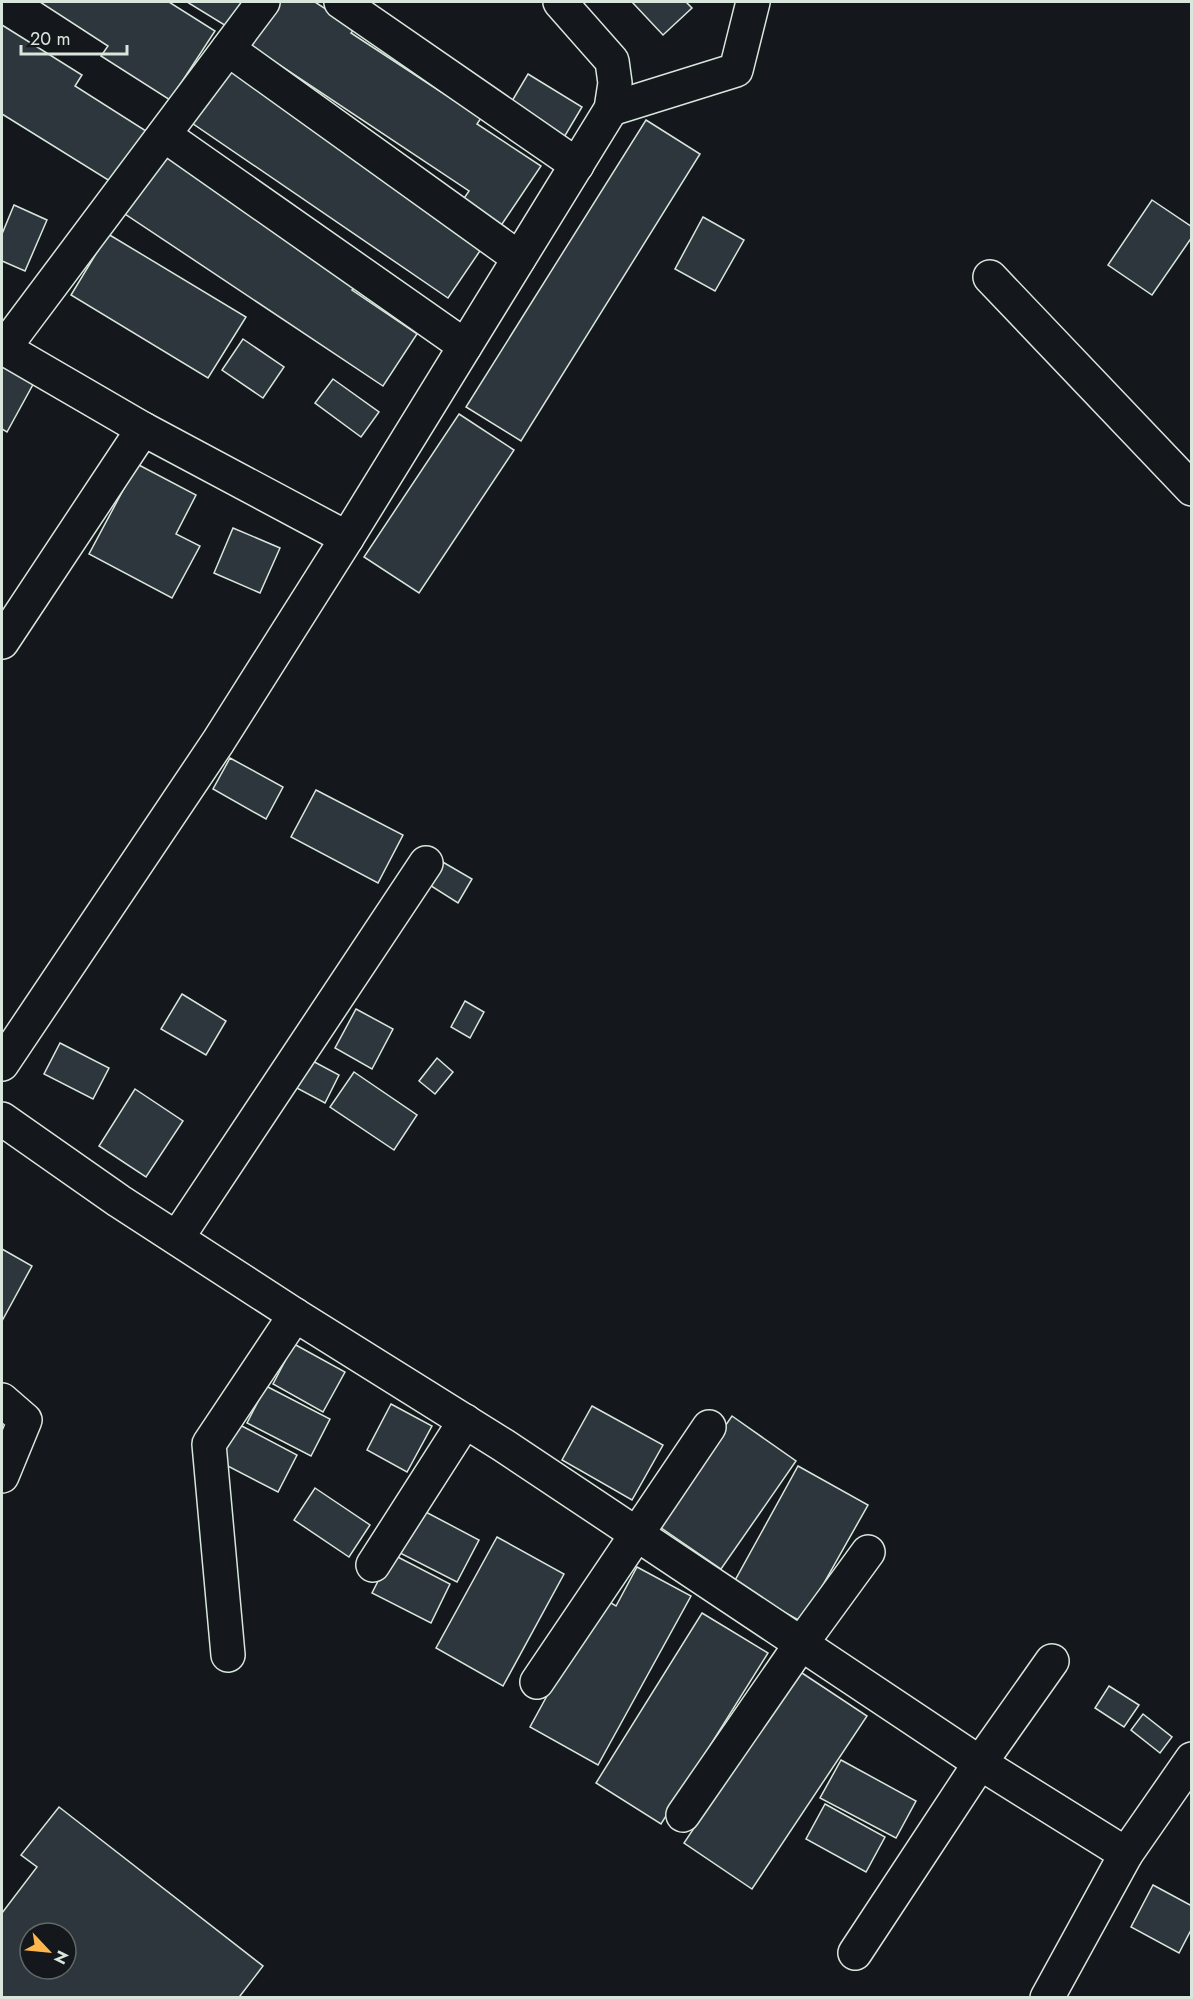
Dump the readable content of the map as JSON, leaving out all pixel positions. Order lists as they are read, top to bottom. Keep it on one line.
{"scale_bar":"20 m","north":"bottom right"}
